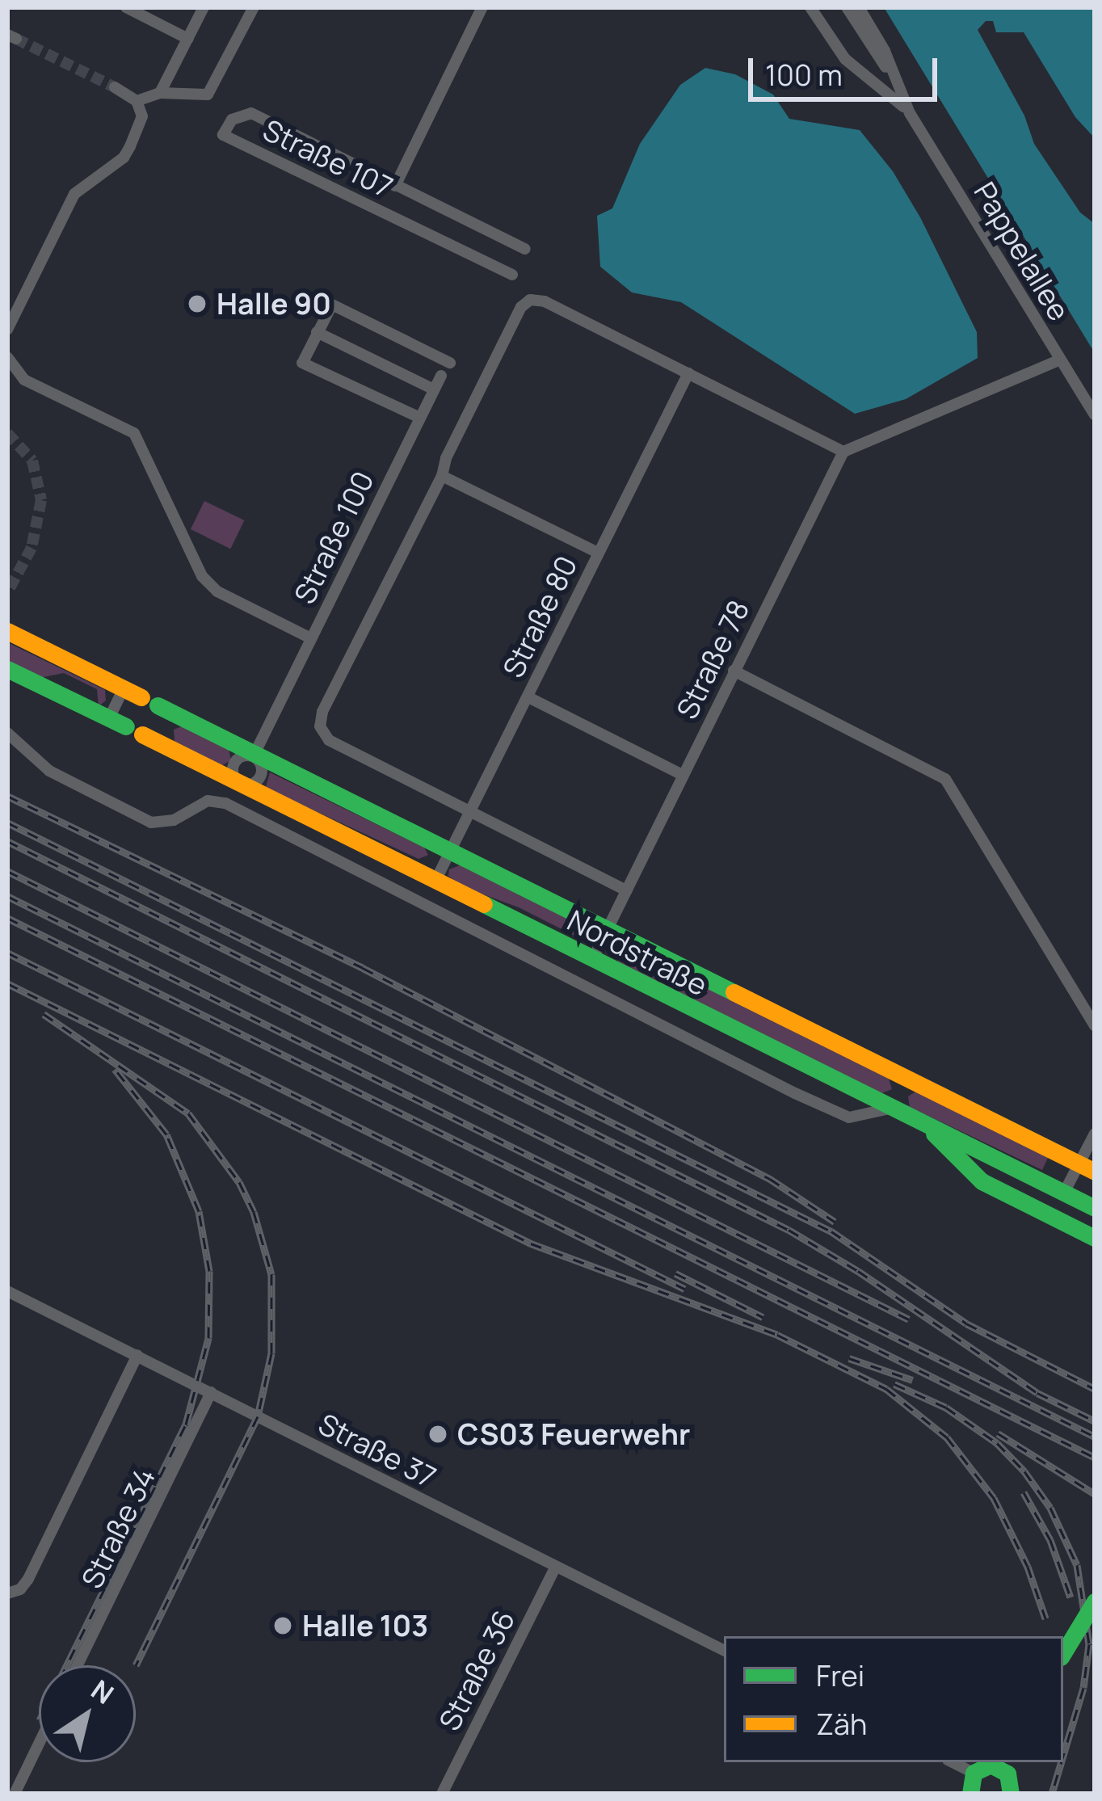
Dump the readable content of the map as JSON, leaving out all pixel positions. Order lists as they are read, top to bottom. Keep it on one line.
{"streets":{"street":["Straße 107","Pappelallee","Straße 100","Straße 80","Straße 78","Nordstraße","Straße 37","Straße 34","Straße 36"]},"crossings":[["Straße 100","Nordstraße"],["Straße 80","Nordstraße"],["Straße 78","Nordstraße"],["Straße 37","Straße 34"],["Straße 37","Straße 36"]],"places":["Halle 90","CS03 Feuerwehr","Halle 103"],"legend":["Frei","Zäh"],"scale_bar":"100 m","north":"top right"}
